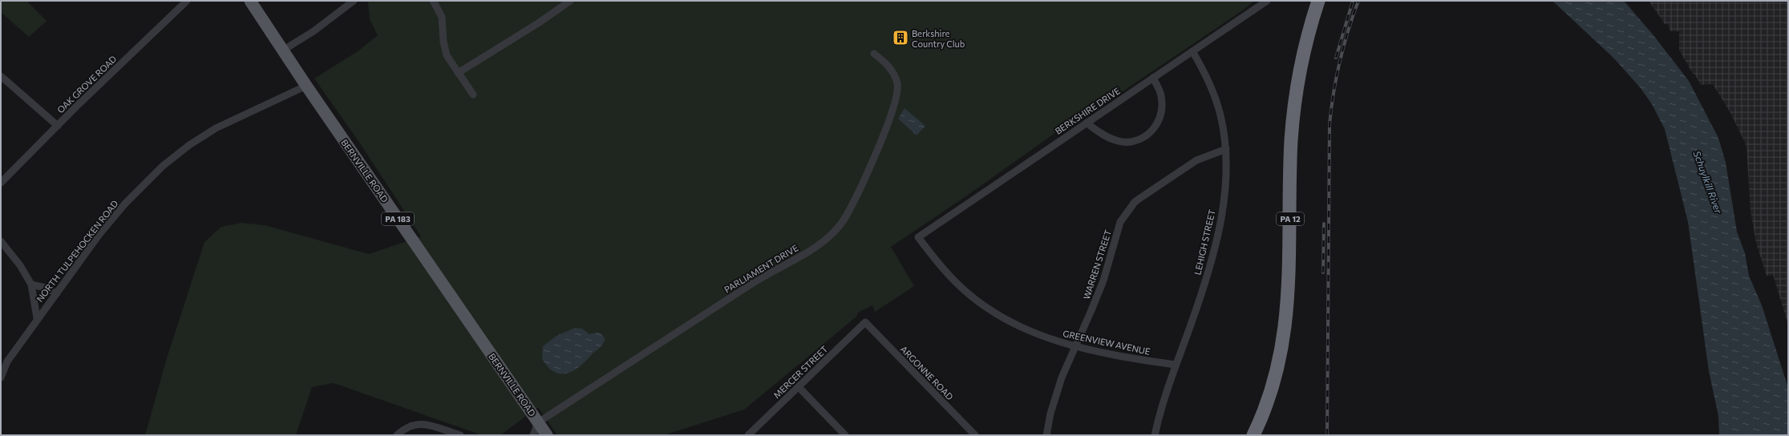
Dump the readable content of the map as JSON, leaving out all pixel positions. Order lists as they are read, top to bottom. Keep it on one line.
{"streets":{"highway":["PA 12"],"main road":["BERNVILLE ROAD","PA 183"],"street":["OAK GROVE ROAD","BERKSHIRE DRIVE","LEHIGH STREET","NORTH TULPEHOCKEN ROAD","WARREN STREET","PARLIAMENT DRIVE","GREENVIEW AVENUE","MERCER STREET","ARGONNE ROAD"]},"crossings":[["BERKSHIRE DRIVE","LEHIGH STREET"],["BERKSHIRE DRIVE","GREENVIEW AVENUE"],["BERNVILLE ROAD","NORTH TULPEHOCKEN ROAD"],["BERNVILLE ROAD","PARLIAMENT DRIVE"],["LEHIGH STREET","WARREN STREET"],["LEHIGH STREET","GREENVIEW AVENUE"],["WARREN STREET","GREENVIEW AVENUE"],["MERCER STREET","ARGONNE ROAD"]],"water":["Schuylkill River"],"places":{"building":["Berkshire Country Club"]}}
